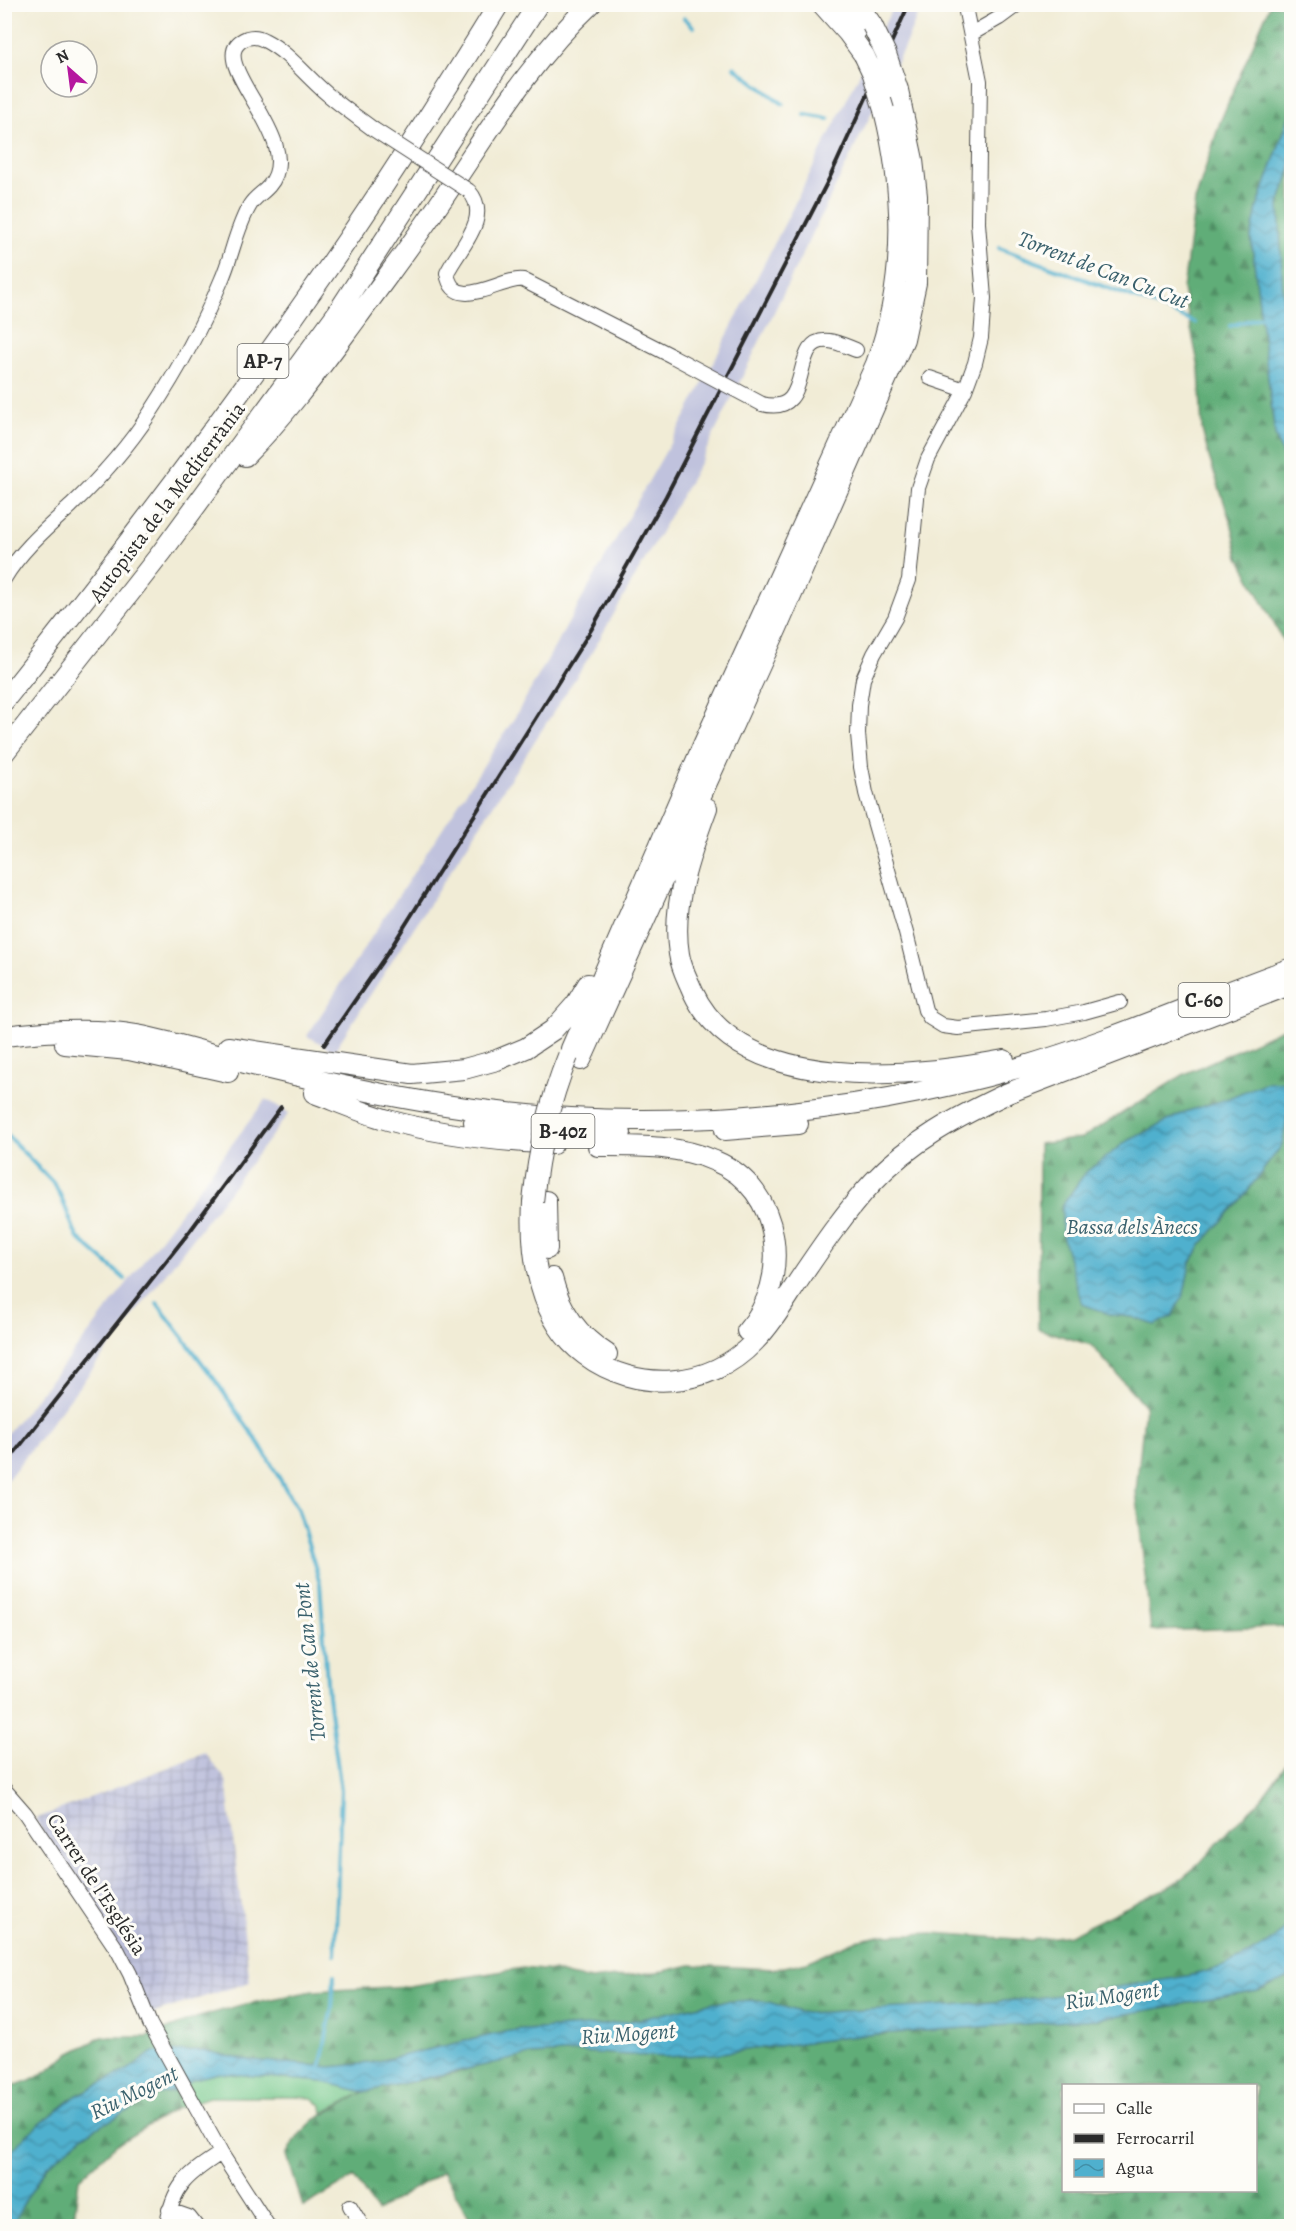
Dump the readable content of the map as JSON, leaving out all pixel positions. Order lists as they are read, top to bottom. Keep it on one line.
{"streets":{"highway":["AP-7","Autopista de la Mediterrània","C-60","B-40z"],"street":["Carrer de l'Església"]},"crossings":[["C-60","B-40z"]],"water":["Torrent de Can Cu Cut","Bassa dels Ànecs","Torrent de Can Pont","Riu Mogent"],"legend":["Calle","Ferrocarril","Agua"],"north":"top left"}
